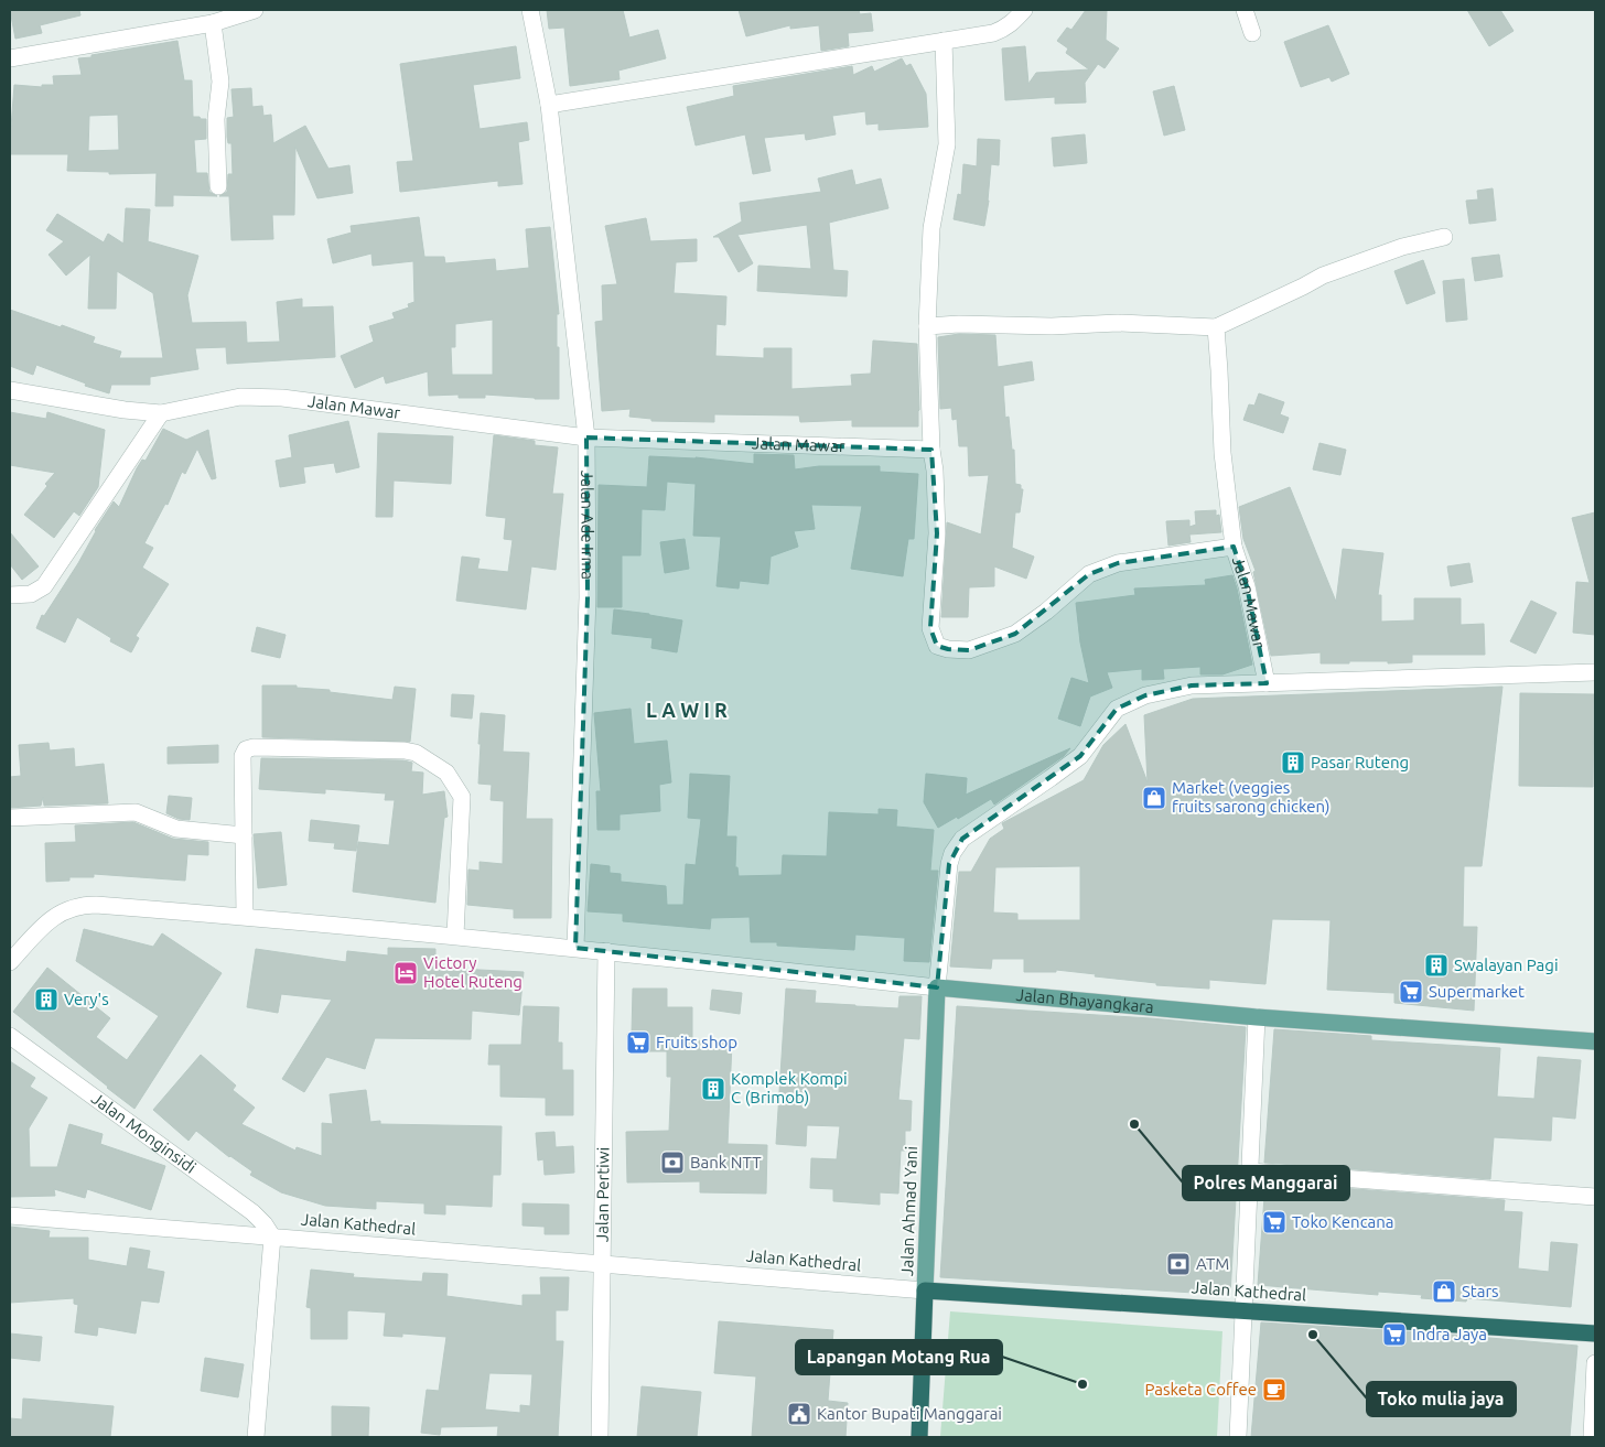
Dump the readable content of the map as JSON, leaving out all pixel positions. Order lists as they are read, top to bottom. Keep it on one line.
{"streets":{"highway":["Jalan Ahmad Yani","Jalan Kathedral"],"main road":["Jalan Bhayangkara"],"street":["Jalan Mawar","Jalan Ade Irma","Jalan Monginsidi","Jalan Pertiwi"]},"crossings":[["Jalan Mawar","Jalan Ade Irma"],["Jalan Ade Irma","Jalan Bhayangkara"],["Jalan Bhayangkara","Jalan Pertiwi"],["Jalan Bhayangkara","Jalan Ahmad Yani"],["Jalan Monginsidi","Jalan Kathedral"],["Jalan Pertiwi","Jalan Kathedral"],["Jalan Ahmad Yani","Jalan Kathedral"]],"districts":["L A W I R"],"places":{"building":["Pasar Ruteng","Swalayan Pagi","Very's","Komplek Kompi C (Brimob)"],"shop":["Market (veggies fruits sarong chicken)","Stars"],"hotel":["Victory Hotel Ruteng"],"supermarket":["Supermarket","Fruits shop","Toko Kencana","Indra Jaya"],"other":["Polres Manggarai","Toko mulia jaya","Lapangan Motang Rua"],"bank":["Bank NTT","ATM"],"cafe":["Pasketa Coffee"],"public building":["Kantor Bupati Manggarai"]}}
